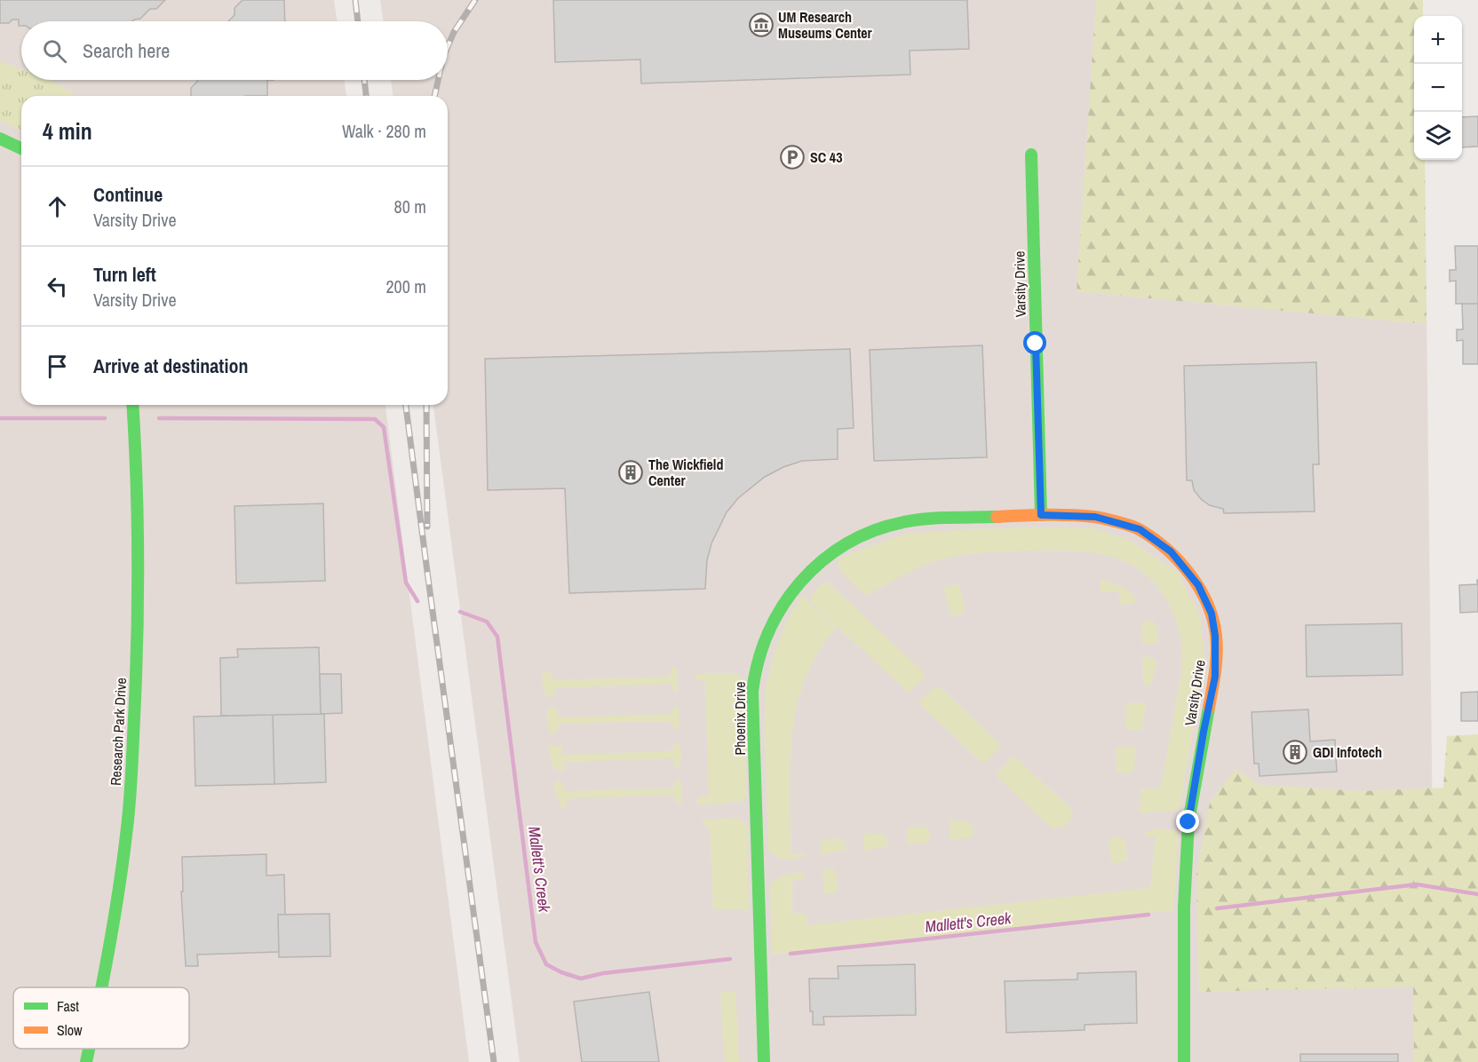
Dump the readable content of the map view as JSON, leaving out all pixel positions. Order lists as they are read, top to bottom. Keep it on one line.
{"streets":{"street":["Varsity Drive","Phoenix Drive","Research Park Drive"]},"crossings":[["Varsity Drive","Phoenix Drive"]],"water":["Mallett's Creek"],"places":{"museum":["UM Research Museums Center"],"parking":["SC 43"],"building":["The Wickfield Center","GDI Infotech"]},"legend":["Fast","Slow"],"page":{"map_buttons":["+","−"],"search":"Search here","heading":["4 min","Walk · 280 m"],"list":[["Continue","Varsity Drive","80 m"],["Turn left","Varsity Drive","200 m"],"Arrive at destination"]}}
